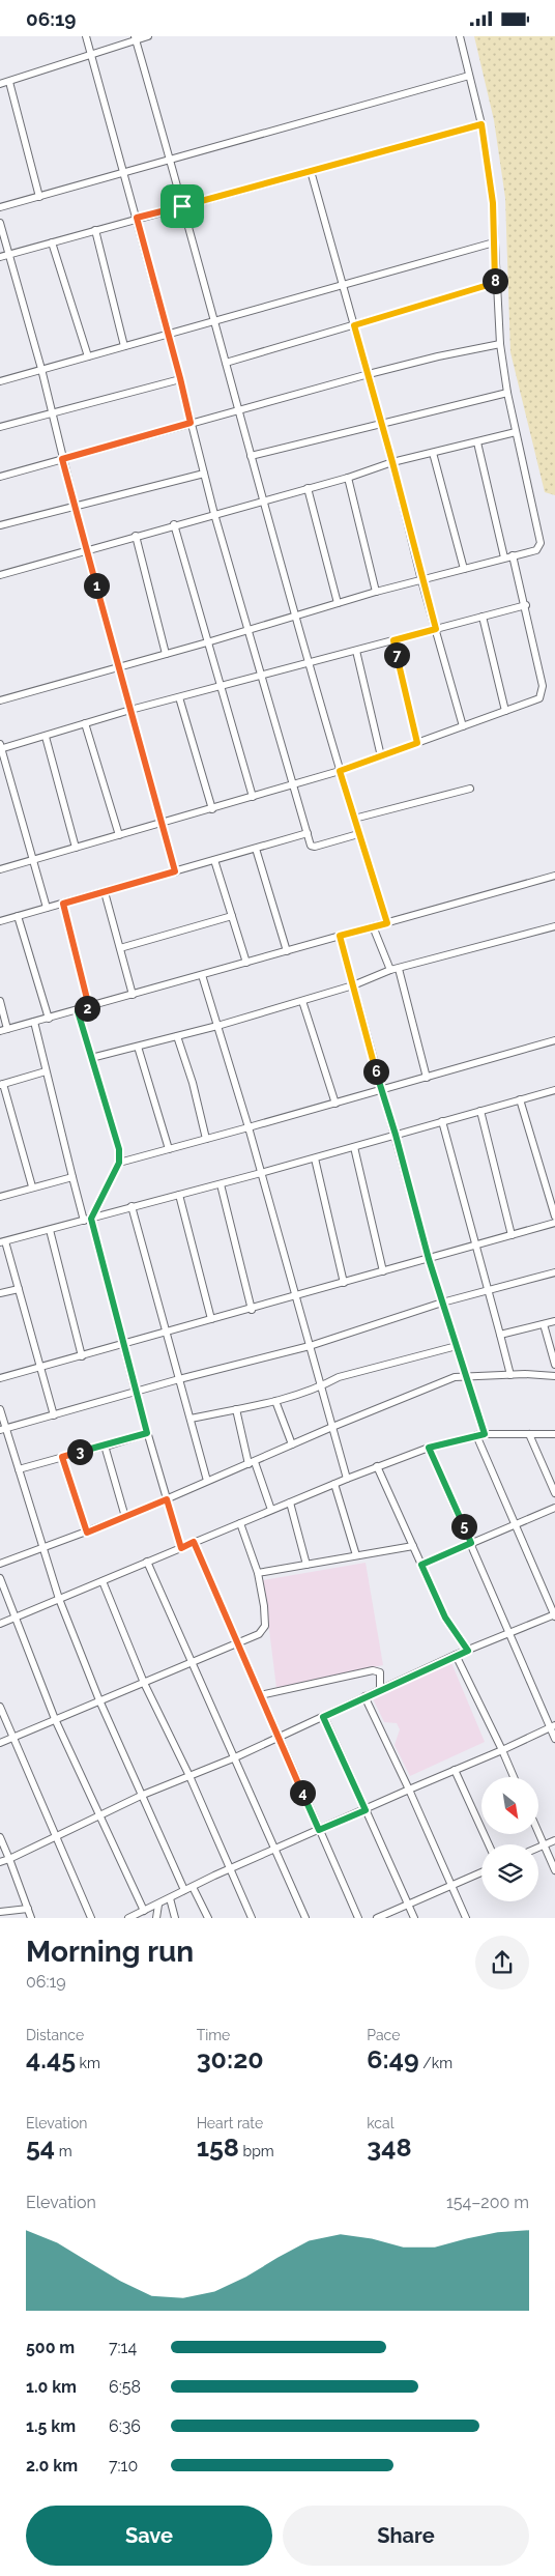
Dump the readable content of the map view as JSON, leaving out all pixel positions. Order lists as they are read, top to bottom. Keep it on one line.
{"north":"bottom right","page":{"status":"06:19","pins":["8","1","7","2","6","3","5","4"],"heading":["Morning run","06:19"],"stats":[["Distance","4.45 km"],["Time","30:20"],["Pace","6:49 /km"],["Elevation","54 m"],["Heart rate","158 bpm"],["kcal","348"]],"chart":["Elevation","154–200 m"],"list":[{"name":"500 m","note":"7:14"},{"name":"1.0 km","note":"6:58"},{"name":"1.5 km","note":"6:36"},{"name":"2.0 km","note":"7:10"}],"buttons":["Save","Share"]}}
